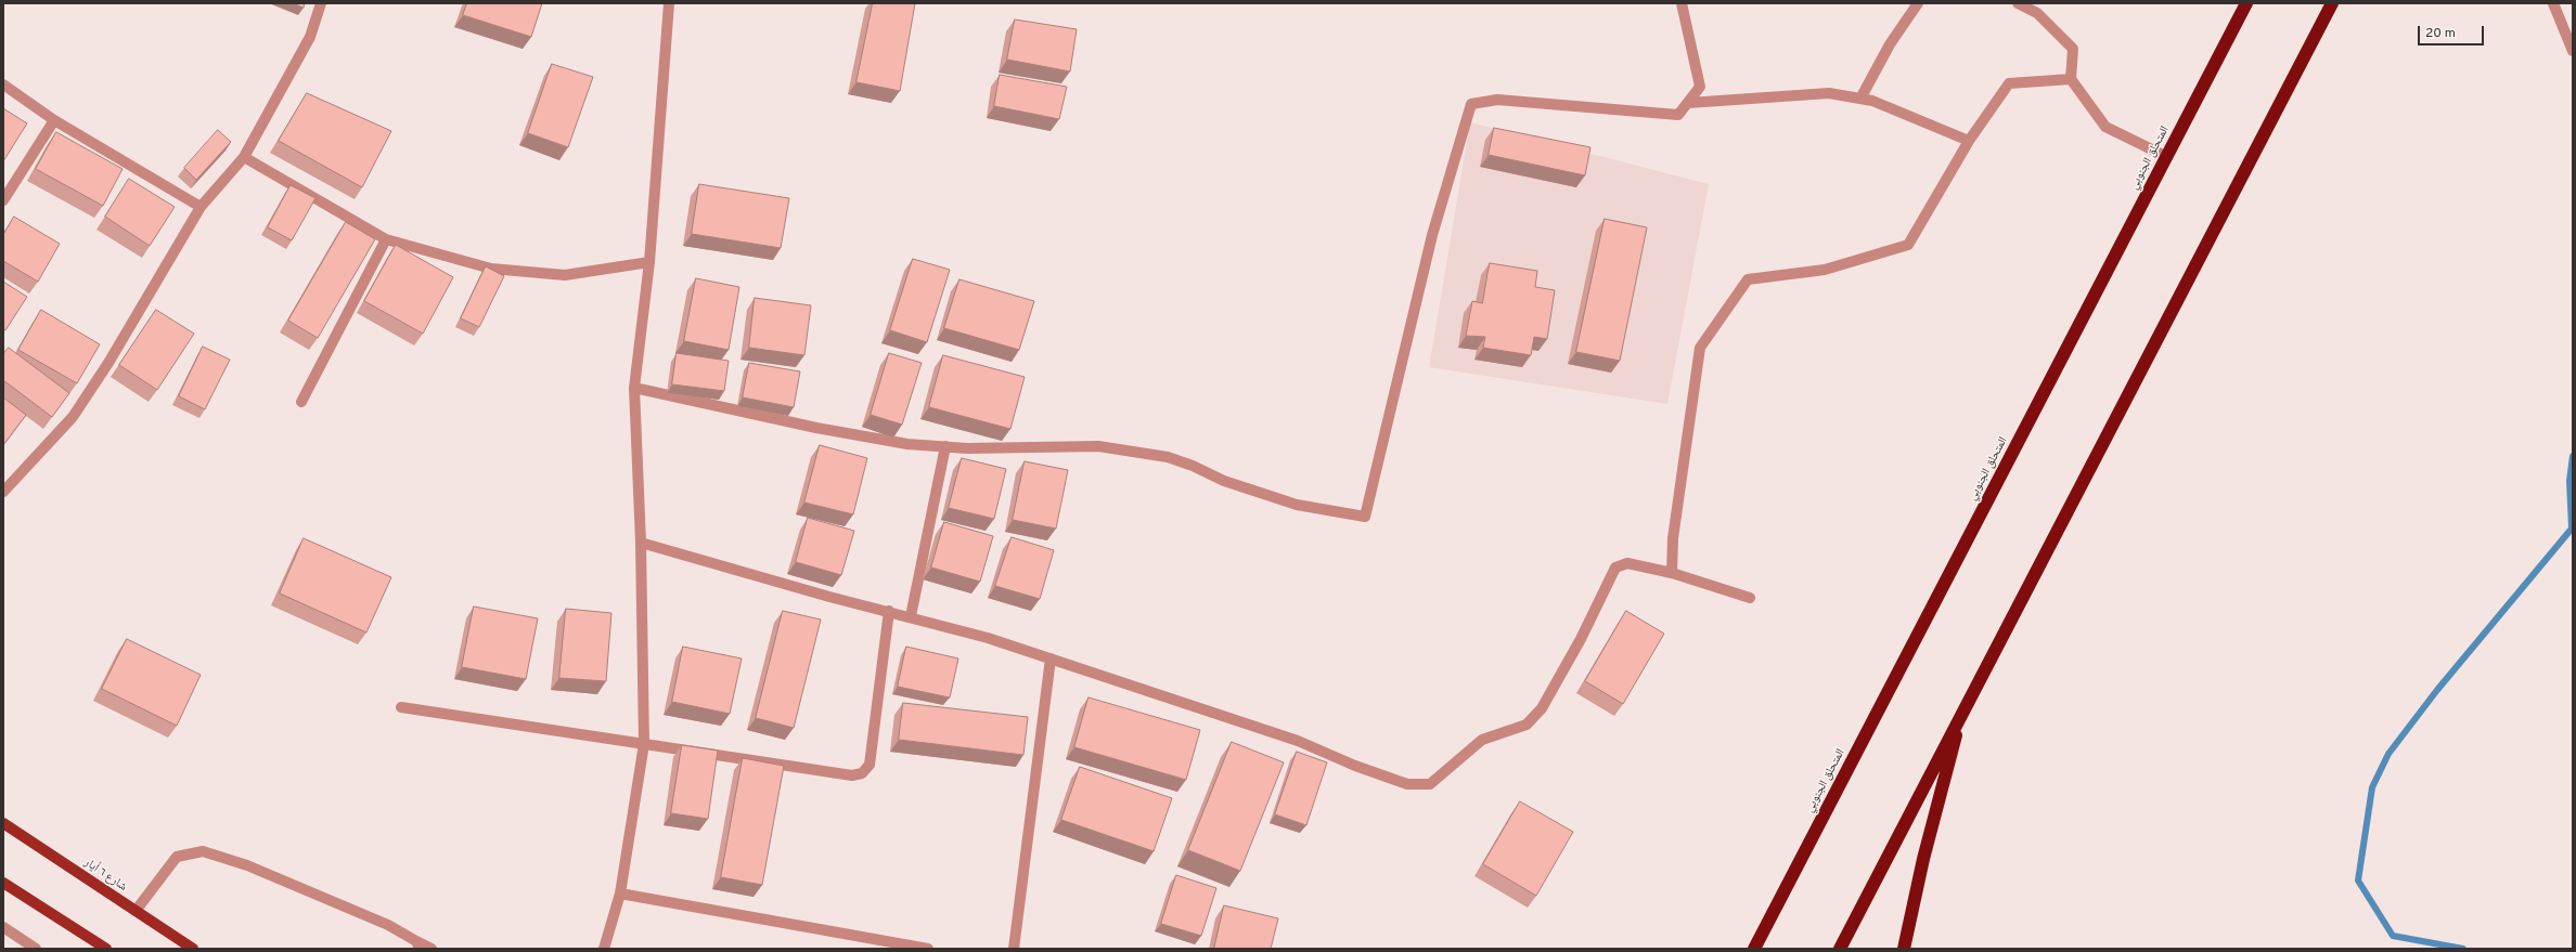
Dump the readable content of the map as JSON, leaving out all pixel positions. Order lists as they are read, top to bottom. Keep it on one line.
{"streets":{"highway":["المتحلق الجنوبي"],"main road":["شارع ٦ أيار"]},"scale_bar":"20 m"}
